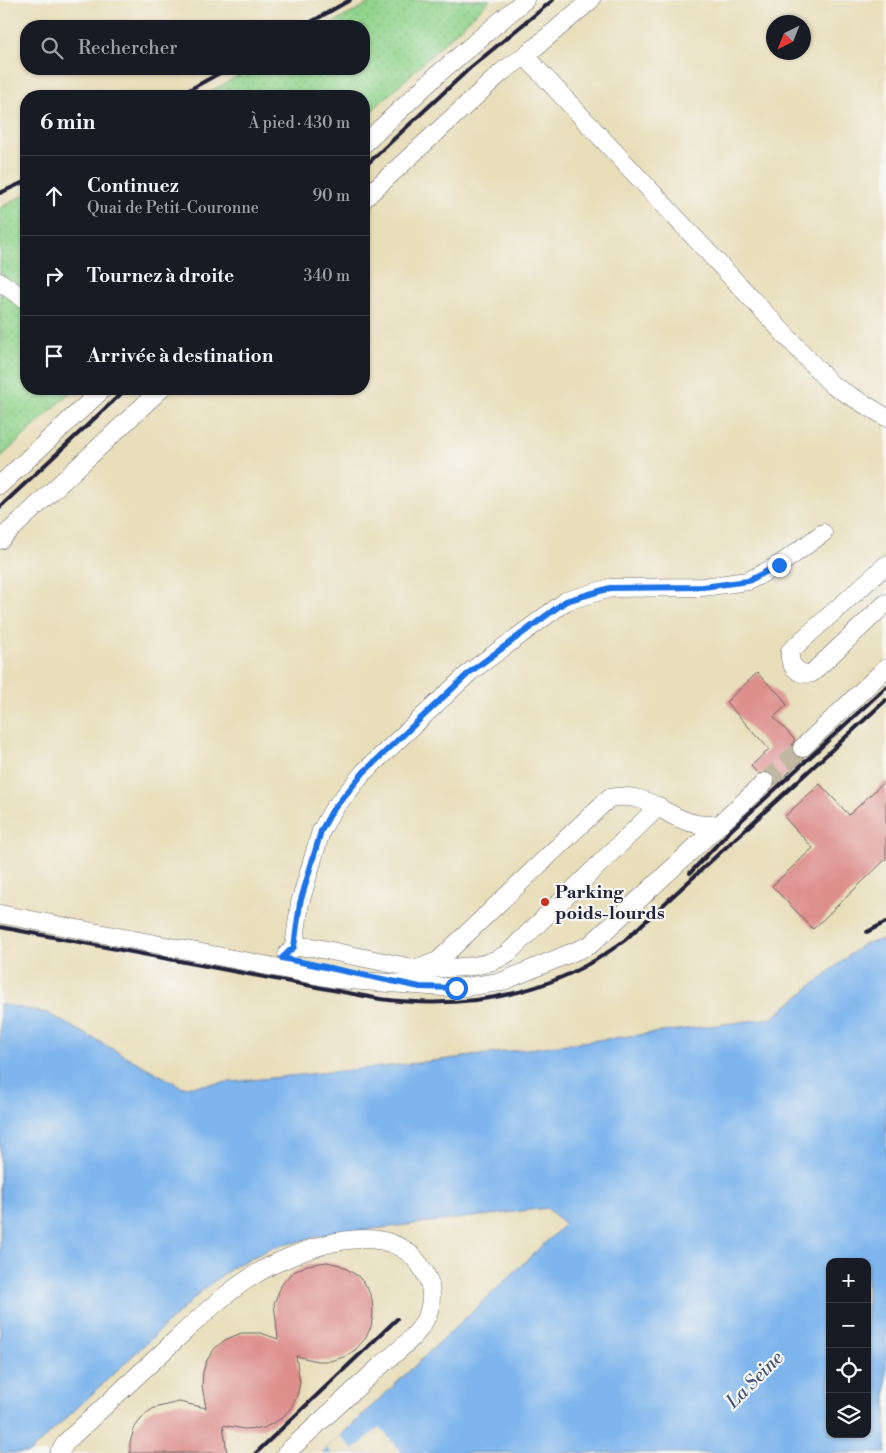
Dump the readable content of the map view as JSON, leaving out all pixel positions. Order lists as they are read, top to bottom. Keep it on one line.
{"water":["La Seine"],"places":["Parking poids-lourds"],"north":"bottom left","page":{"search":"Rechercher","heading":["6 min","À pied · 430 m"],"list":[["Continuez","Quai de Petit-Couronne","90 m"],["Tournez à droite","340 m"],"Arrivée à destination"],"map_buttons":["+","−"]}}
